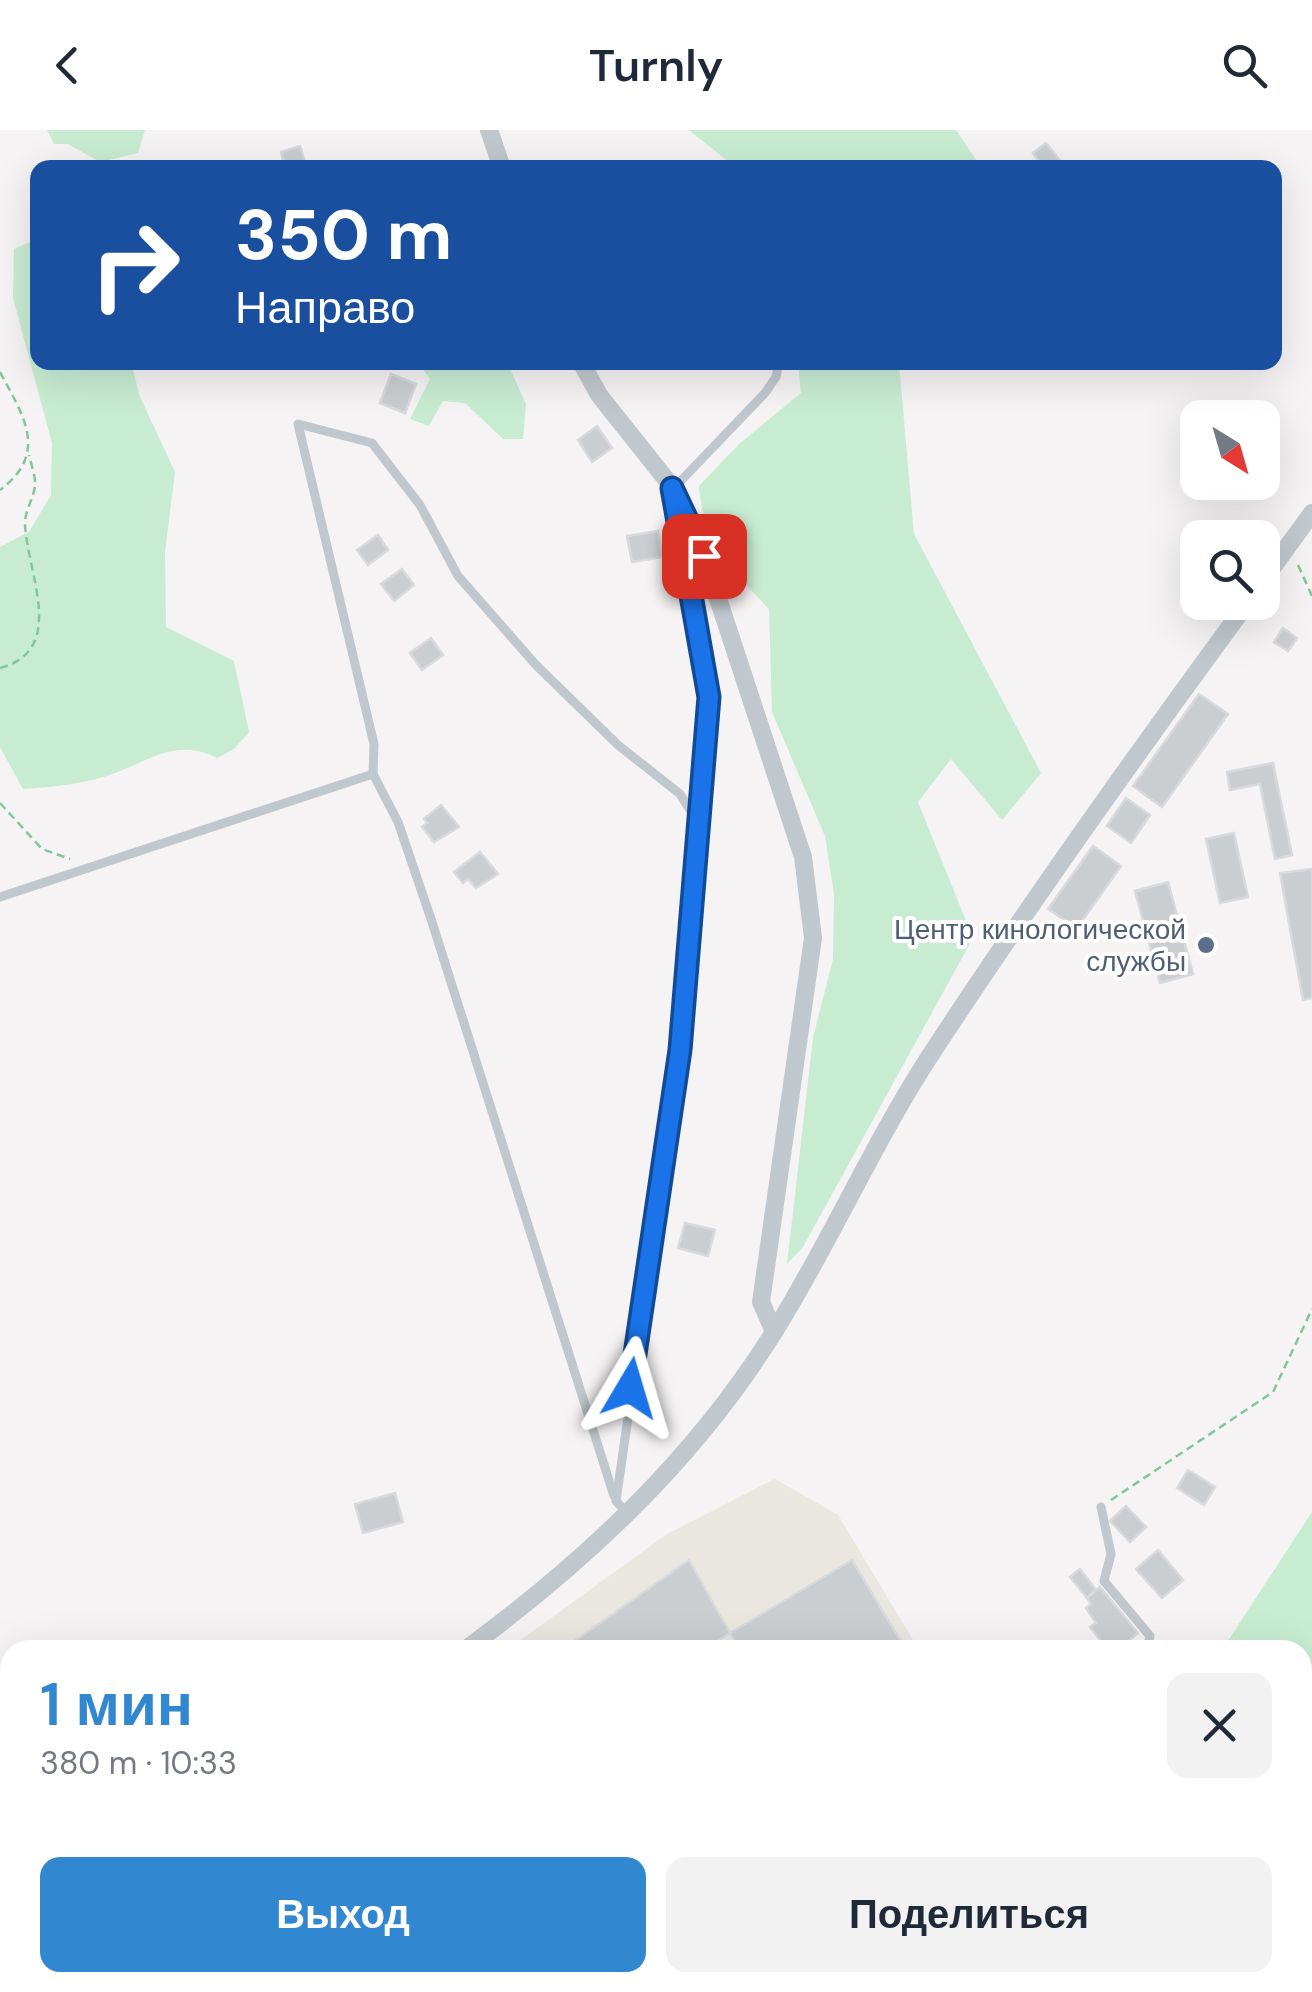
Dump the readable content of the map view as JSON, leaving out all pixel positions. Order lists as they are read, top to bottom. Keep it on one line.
{"places":["Центр кинологической службы"],"north":"bottom right","page":{"header":"Turnly","turn":["350 m","Направо"],"heading":["1 мин","380 m · 10:33"],"buttons":["Выход","Поделиться"]}}
